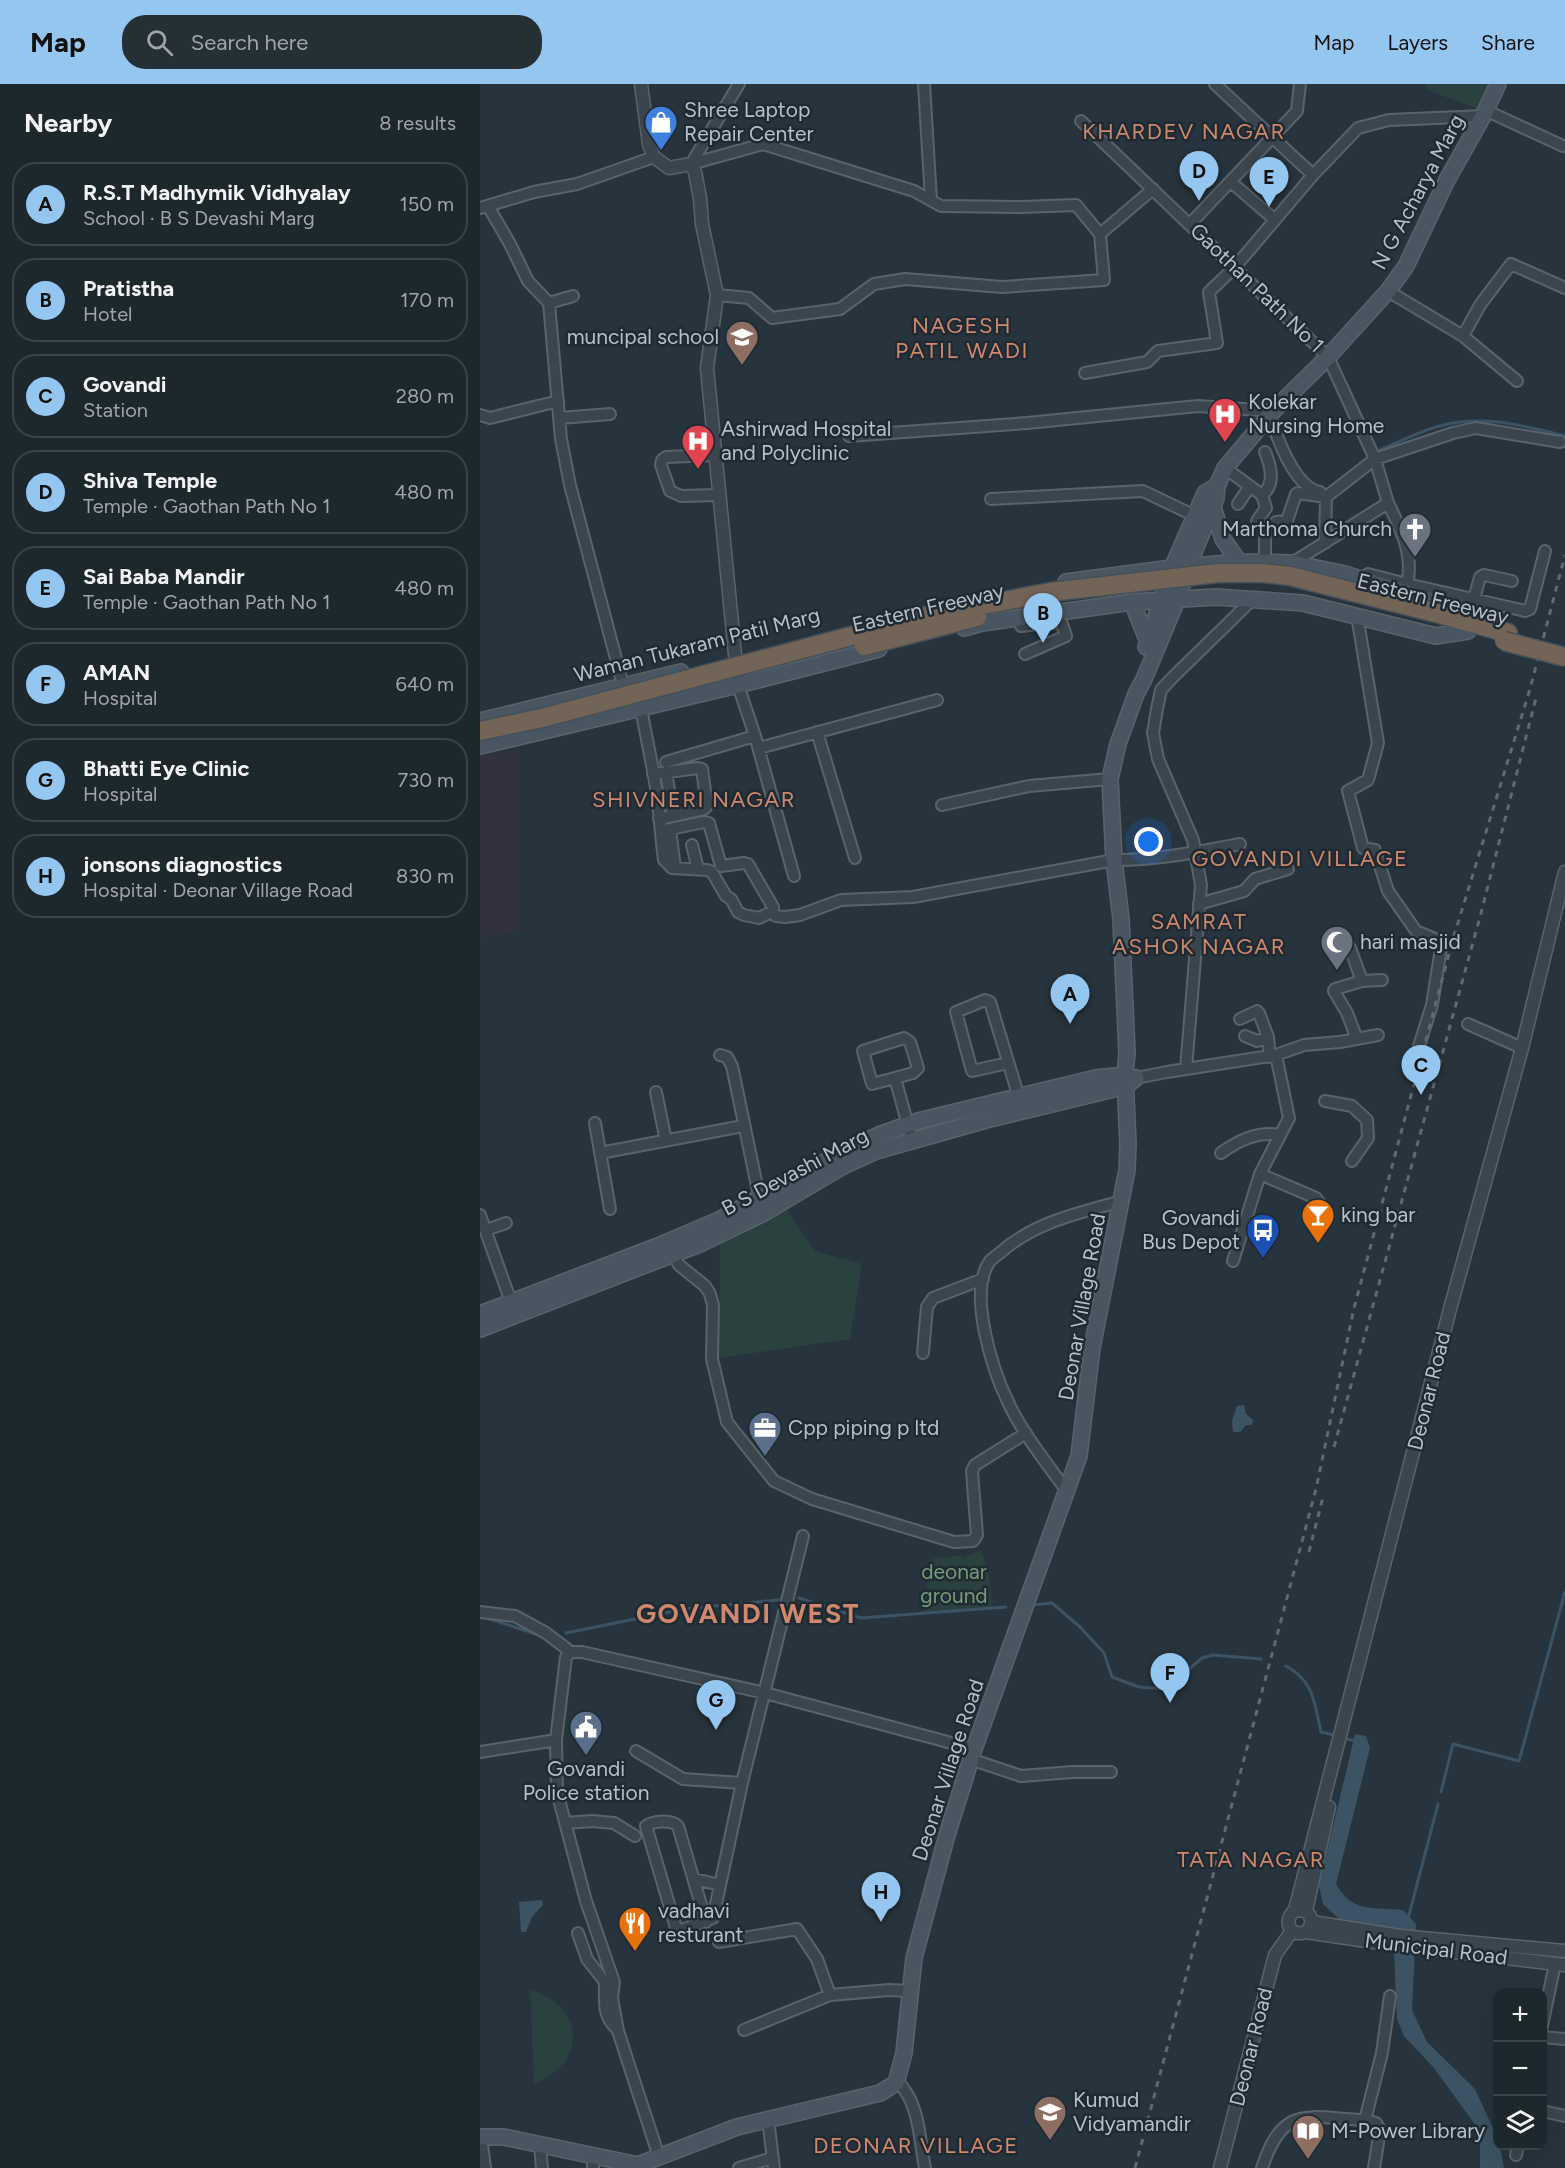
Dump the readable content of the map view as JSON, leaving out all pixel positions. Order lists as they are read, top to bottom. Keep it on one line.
{"streets":{"highway":["Eastern Freeway"],"main road":["N G Acharya Marg","Waman Tukaram Patil Marg","B S Devashi Marg","Deonar Village Road"],"street":["Gaothan Path No 1","Deonar Road","Municipal Road"]},"crossings":[["N G Acharya Marg","Gaothan Path No 1"],["N G Acharya Marg","Waman Tukaram Patil Marg"],["N G Acharya Marg","Deonar Village Road"],["Eastern Freeway","Waman Tukaram Patil Marg"],["B S Devashi Marg","Deonar Village Road"],["Deonar Road","Municipal Road"]],"districts":["KHARDEV NAGAR","NAGESH PATIL WADI","SHIVNERI NAGAR","GOVANDI VILLAGE","SAMRAT ASHOK NAGAR","GOVANDI WEST","TATA NAGAR","DEONAR VILLAGE"],"parks":["deonar ground"],"places":{"shop":["Shree Laptop Repair Center"],"school or university":["muncipal school","Kumud Vidyamandir"],"hospital":["Kolekar Nursing Home","Ashirwad Hospital and Polyclinic"],"church":["Marthoma Church"],"mosque":["hari masjid"],"bar":["king bar"],"bus stop":["Govandi Bus Depot"],"office":["Cpp piping p ltd"],"public building":["Govandi Police station"],"restaurant":["vadhavi resturant"],"library":["M-Power Library"]},"page":{"header":"Map","search":"Search here","nav":["Map","Layers","Share"],"heading":["Nearby","8 results"],"pins":["D","E","B","A","C","F","G","H"],"list":[{"mark":"A","name":"R.S.T Madhymik Vidhyalay","note":"School · B S Devashi Marg","value":"150 m"},{"mark":"B","name":"Pratistha","note":"Hotel","value":"170 m"},{"mark":"C","name":"Govandi","note":"Station","value":"280 m"},{"mark":"D","name":"Shiva Temple","note":"Temple · Gaothan Path No 1","value":"480 m"},{"mark":"E","name":"Sai Baba Mandir","note":"Temple · Gaothan Path No 1","value":"480 m"},{"mark":"F","name":"AMAN","note":"Hospital","value":"640 m"},{"mark":"G","name":"Bhatti Eye Clinic","note":"Hospital","value":"730 m"},{"mark":"H","name":"jonsons diagnostics","note":"Hospital · Deonar Village Road","value":"830 m"}],"map_buttons":["+","−"]}}
